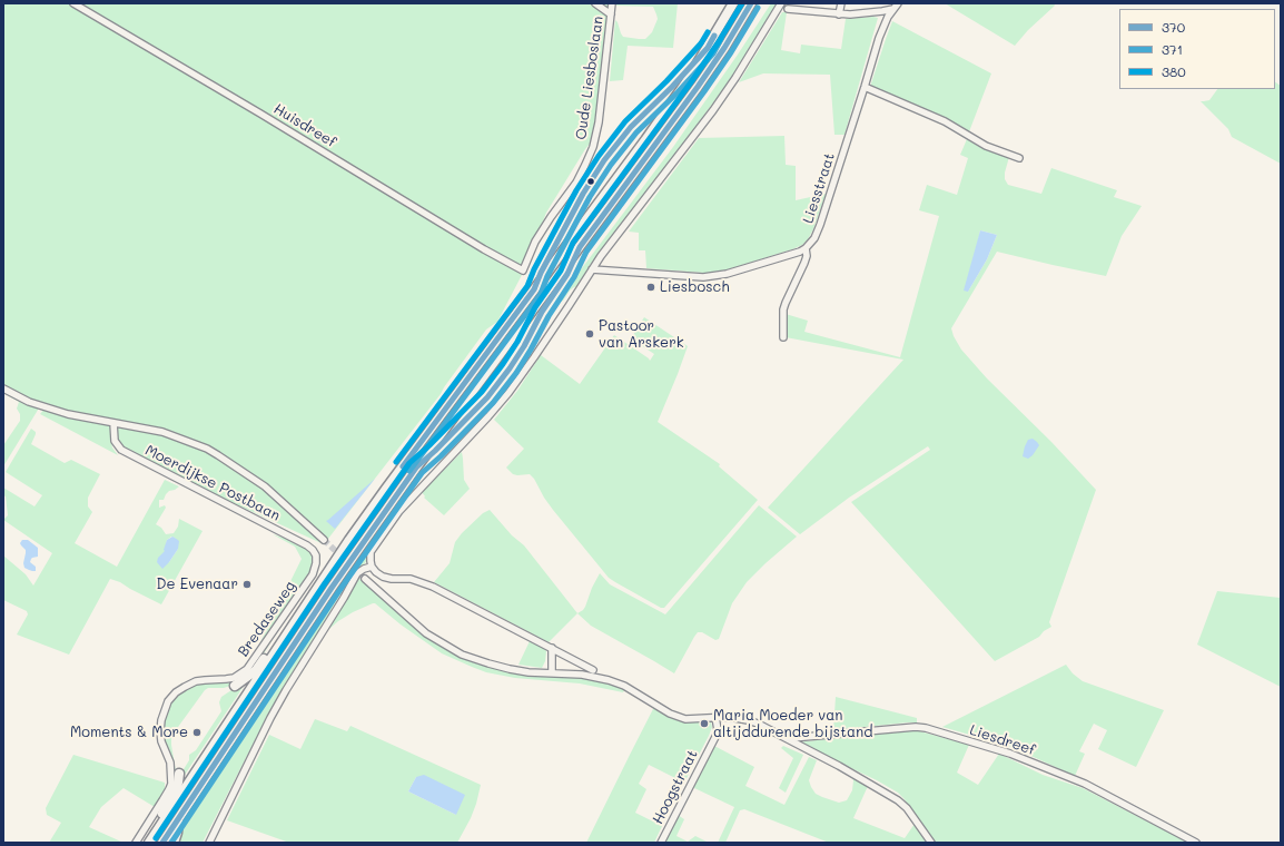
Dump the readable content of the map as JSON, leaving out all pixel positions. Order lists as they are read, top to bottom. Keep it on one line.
{"streets":{"street":["Oude Liesboslaan","Huisdreef","Liesstraat","Moerdijkse Postbaan","Bredaseweg","Liesdreef","Hoogstraat"]},"crossings":[["Oude Liesboslaan","Huisdreef"],["Moerdijkse Postbaan","Bredaseweg"]],"places":["Liesbosch","Pastoor van Arskerk","De Evenaar","Maria Moeder van altijddurende bijstand","Moments & More"],"lines":["transit line 370","transit line 380","transit line 371"],"legend":["370","371","380"]}
